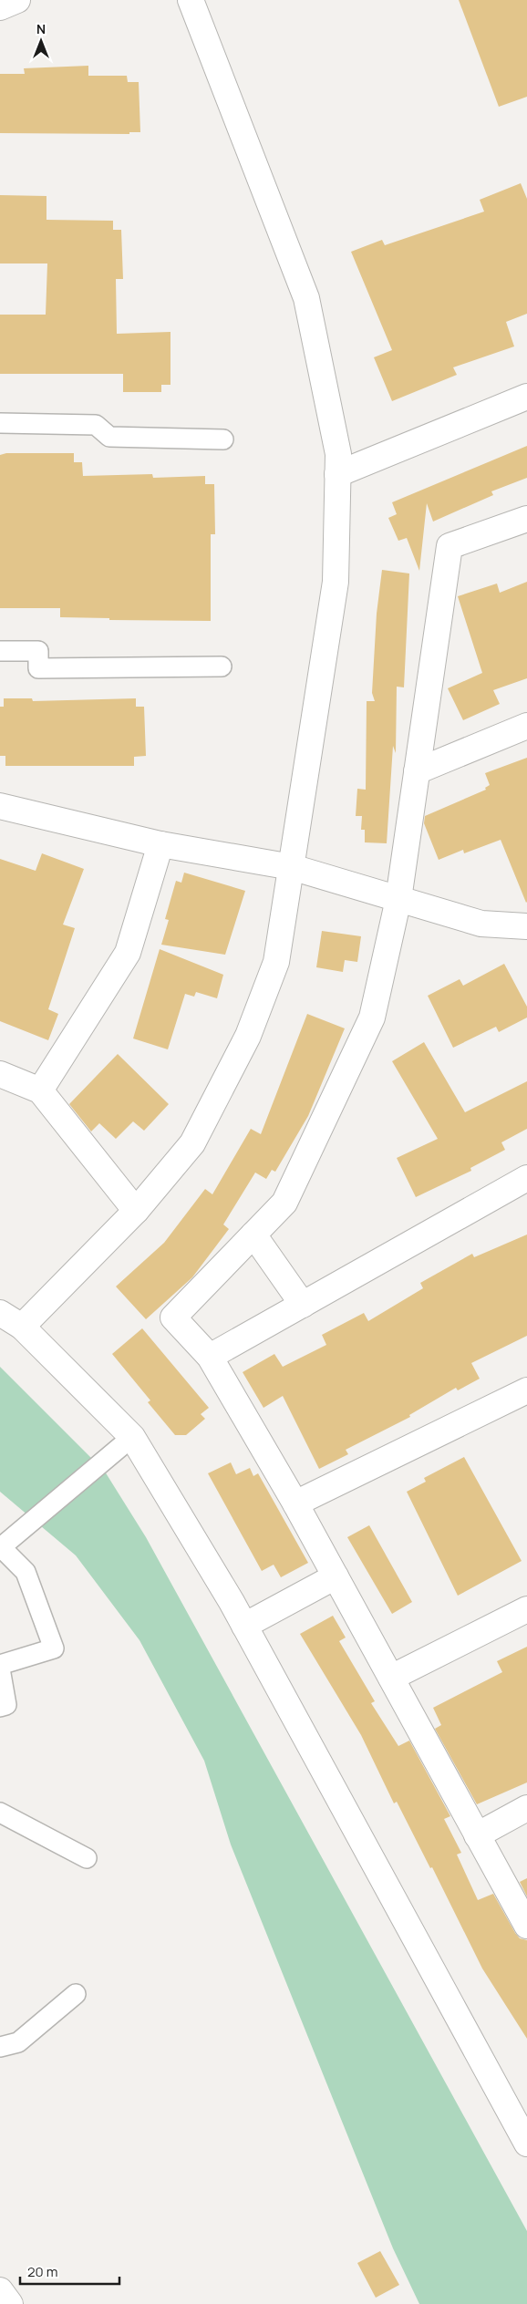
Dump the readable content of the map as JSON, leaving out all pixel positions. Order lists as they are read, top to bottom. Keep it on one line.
{"scale_bar":"20 m","north":"top"}
